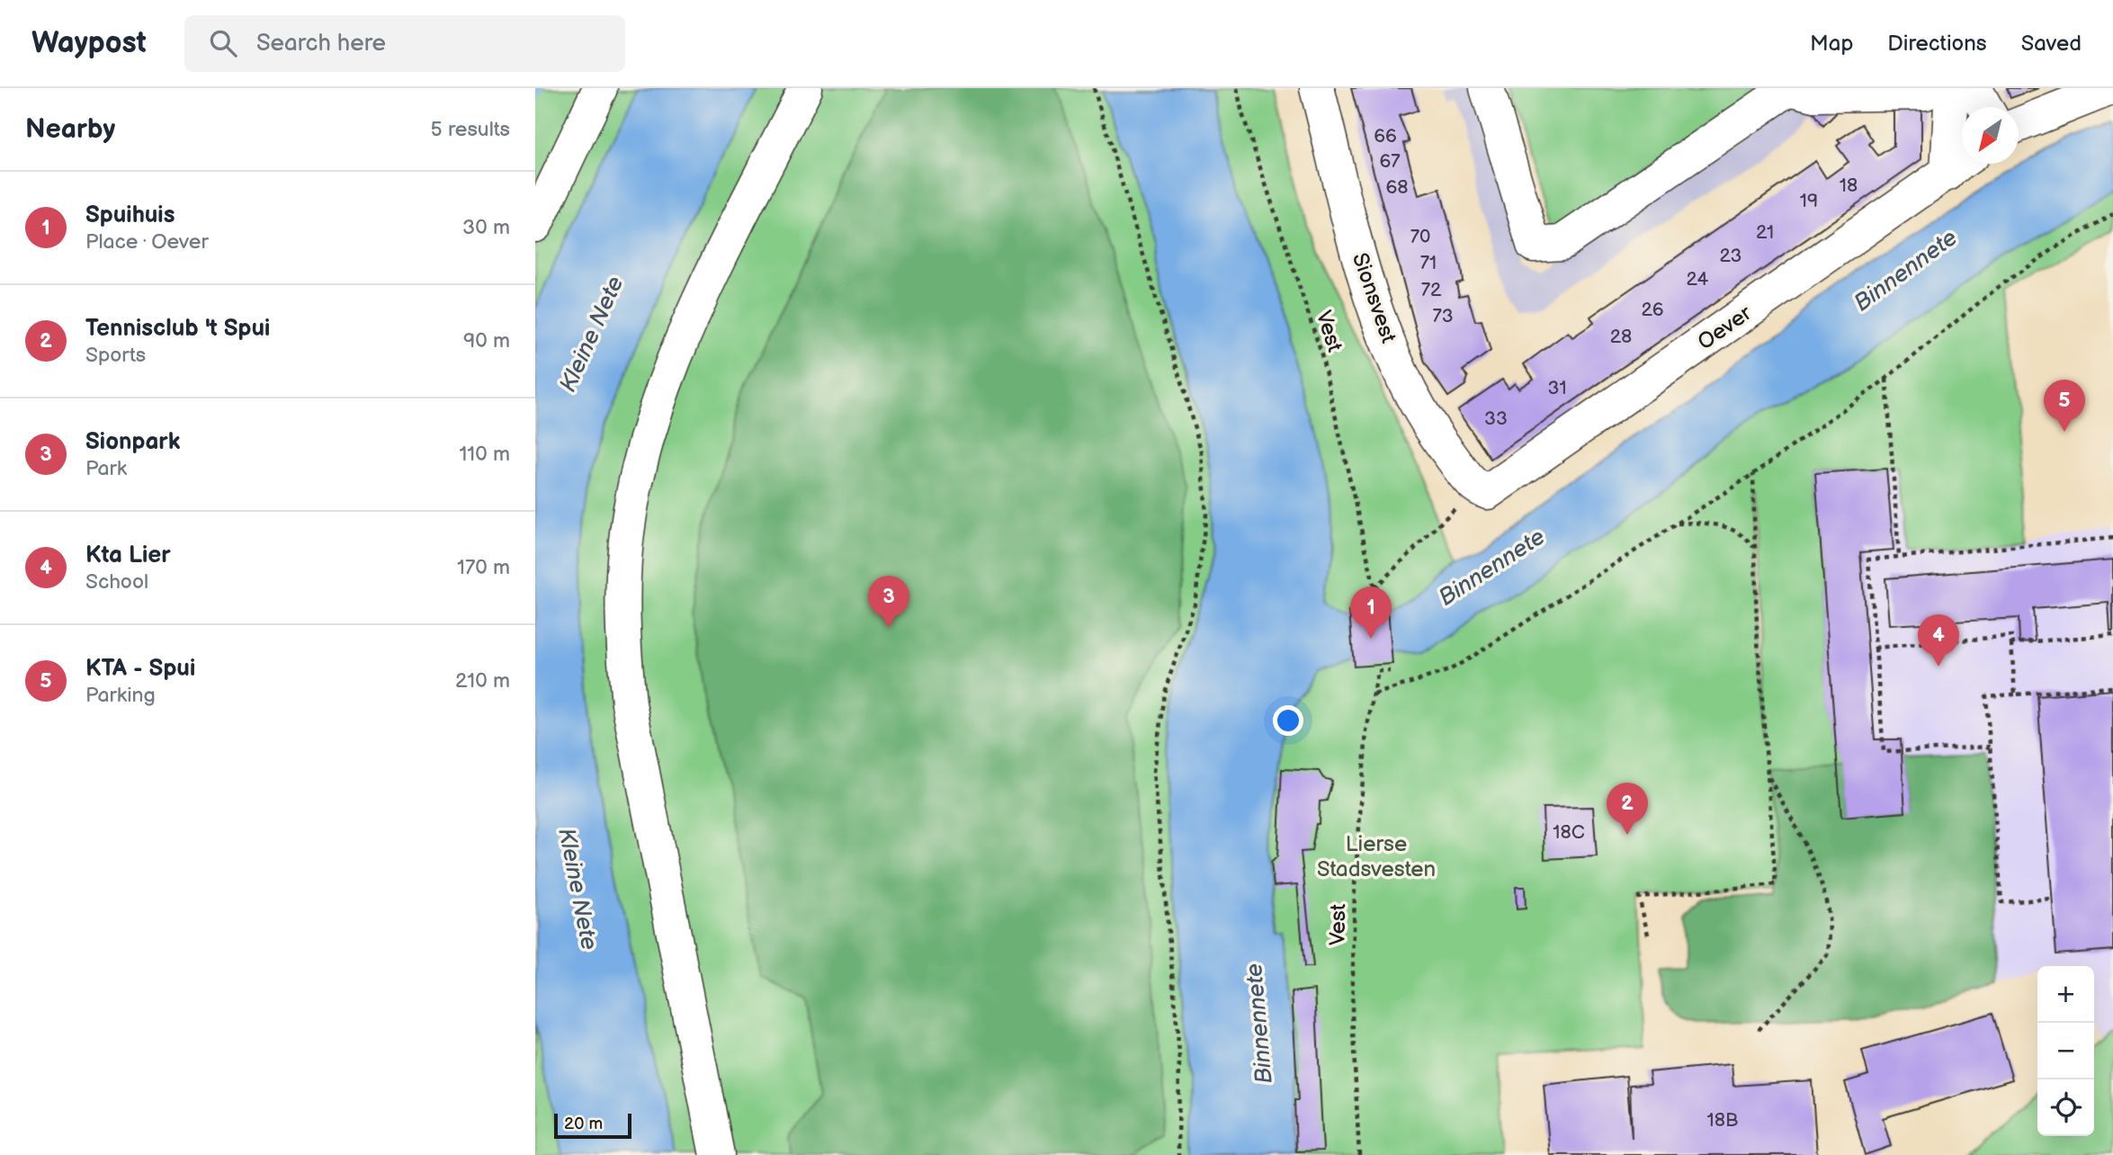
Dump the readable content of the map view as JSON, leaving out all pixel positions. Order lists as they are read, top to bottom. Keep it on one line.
{"streets":{"street":["Sionsvest","Oever"],"path":["Vest"]},"crossings":[["Sionsvest","Oever"],["Sionsvest","Vest"],["Oever","Vest"]],"water":["Binnennete","Kleine Nete"],"parks":["Lierse Stadsvesten"],"house_numbers":["66","67","18","68","19","21","70","23","71","24","72","26","73","28","31","33","18C","18B"],"scale_bar":"20 m","north":"bottom left","page":{"header":"Waypost","search":"Search here","nav":["Map","Directions","Saved"],"heading":["Nearby","5 results"],"list":[{"mark":"1","name":"Spuihuis","note":"Place · Oever","value":"30 m"},{"mark":"2","name":"Tennisclub 't Spui","note":"Sports","value":"90 m"},{"mark":"3","name":"Sionpark","note":"Park","value":"110 m"},{"mark":"4","name":"Kta Lier","note":"School","value":"170 m"},{"mark":"5","name":"KTA - Spui","note":"Parking","value":"210 m"}],"pins":["5","3","1","4","2"],"map_buttons":["+","−"],"scale":"20 m"}}
